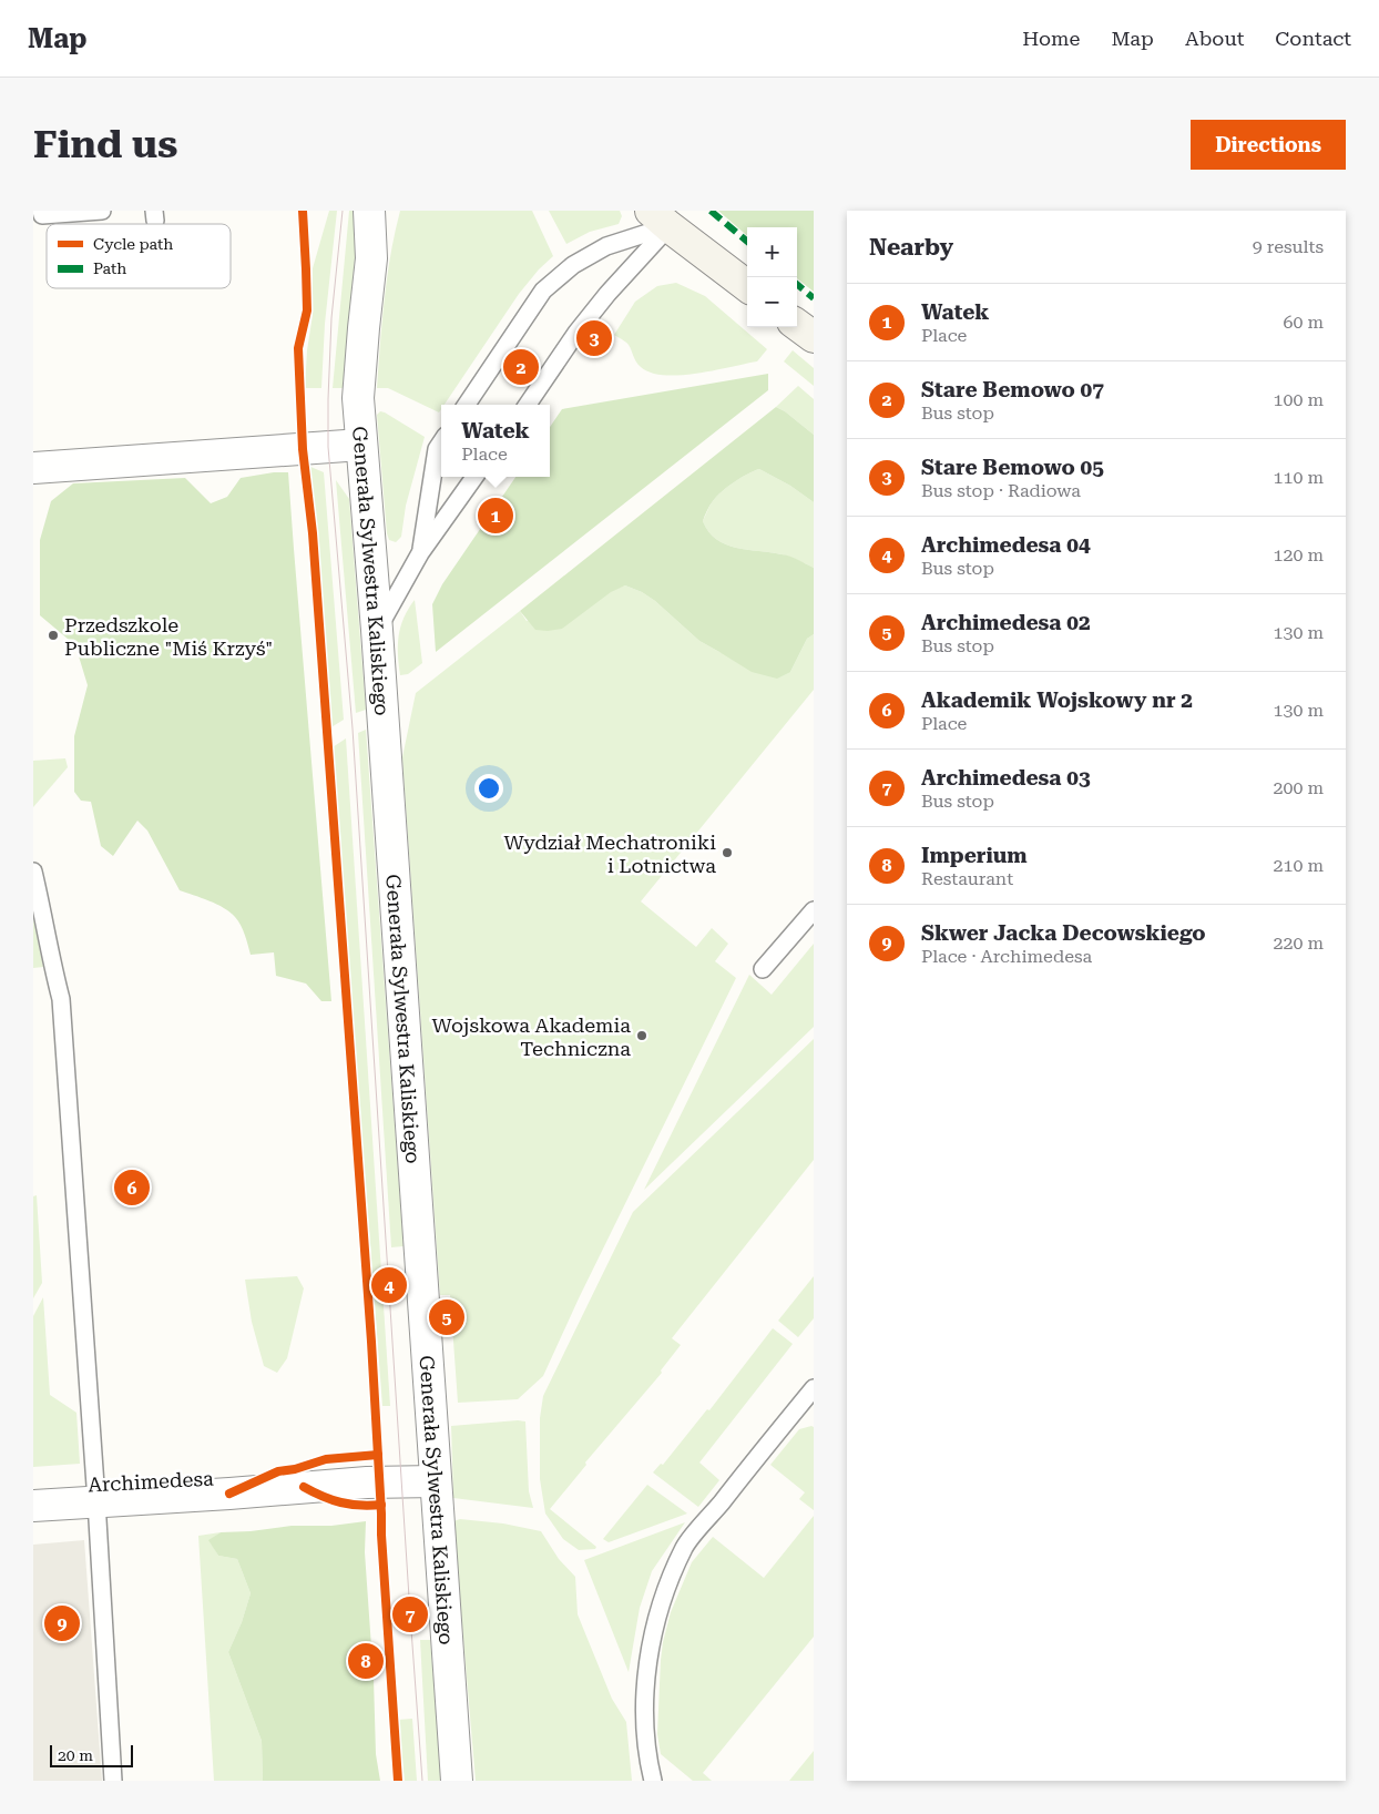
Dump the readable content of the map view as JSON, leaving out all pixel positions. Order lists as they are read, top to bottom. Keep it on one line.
{"streets":{"street":["Generała Sylwestra Kaliskiego","Archimedesa"]},"crossings":[["Generała Sylwestra Kaliskiego","Archimedesa"]],"places":["Przedszkole Publiczne \"Miś Krzyś\"","Wydział Mechatroniki i Lotnictwa","Wojskowa Akademia Techniczna"],"legend":["Cycle path","Path"],"scale_bar":"20 m","page":{"header":"Map","nav":["Home","Map","About","Contact"],"buttons":"Directions","title":"Find us","heading":["Nearby","9 results"],"map_buttons":["+","−"],"list":[{"mark":"1","name":"Watek","note":"Place","value":"60 m"},{"mark":"2","name":"Stare Bemowo 07","note":"Bus stop","value":"100 m"},{"mark":"3","name":"Stare Bemowo 05","note":"Bus stop · Radiowa","value":"110 m"},{"mark":"4","name":"Archimedesa 04","note":"Bus stop","value":"120 m"},{"mark":"5","name":"Archimedesa 02","note":"Bus stop","value":"130 m"},{"mark":"6","name":"Akademik Wojskowy nr 2","note":"Place","value":"130 m"},{"mark":"7","name":"Archimedesa 03","note":"Bus stop","value":"200 m"},{"mark":"8","name":"Imperium","note":"Restaurant","value":"210 m"},{"mark":"9","name":"Skwer Jacka Decowskiego","note":"Place · Archimedesa","value":"220 m"}],"pins":["3","2","1","6","4","5","7","9","8"],"popup":["Watek","Place"],"scale":"20 m"}}
